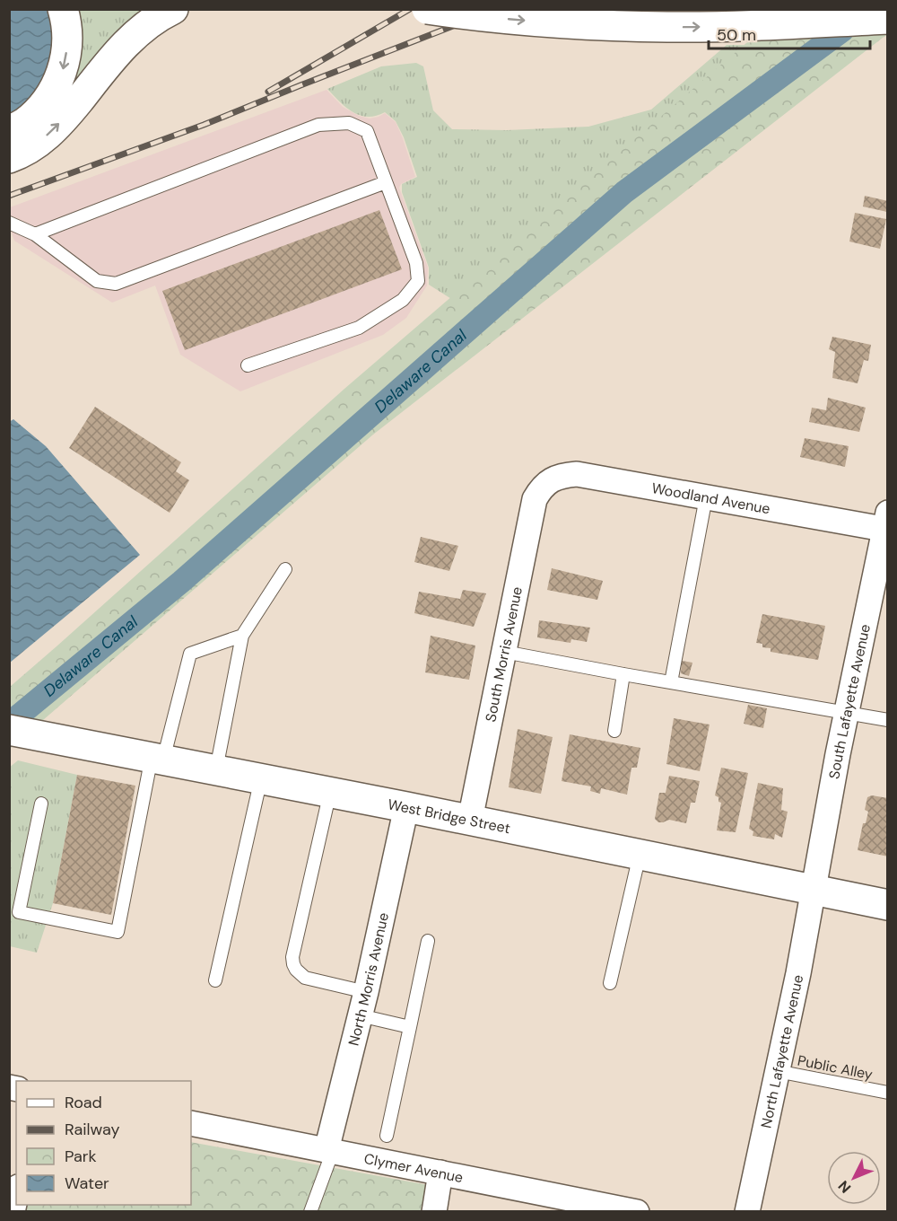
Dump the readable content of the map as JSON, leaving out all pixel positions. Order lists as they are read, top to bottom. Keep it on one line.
{"streets":{"main road":["West Bridge Street"],"street":["Woodland Avenue","South Morris Avenue","South Lafayette Avenue","North Morris Avenue","North Lafayette Avenue","Clymer Avenue"],"lane":["Public Alley"]},"crossings":[["Woodland Avenue","South Morris Avenue"],["Woodland Avenue","South Lafayette Avenue"],["South Morris Avenue","West Bridge Street"],["South Lafayette Avenue","West Bridge Street"],["South Lafayette Avenue","North Lafayette Avenue"],["West Bridge Street","North Morris Avenue"],["West Bridge Street","North Lafayette Avenue"],["North Morris Avenue","Clymer Avenue"],["North Lafayette Avenue","Public Alley"]],"water":["Delaware Canal"],"legend":["Road","Railway","Park","Water"],"scale_bar":"50 m","north":"bottom left"}
